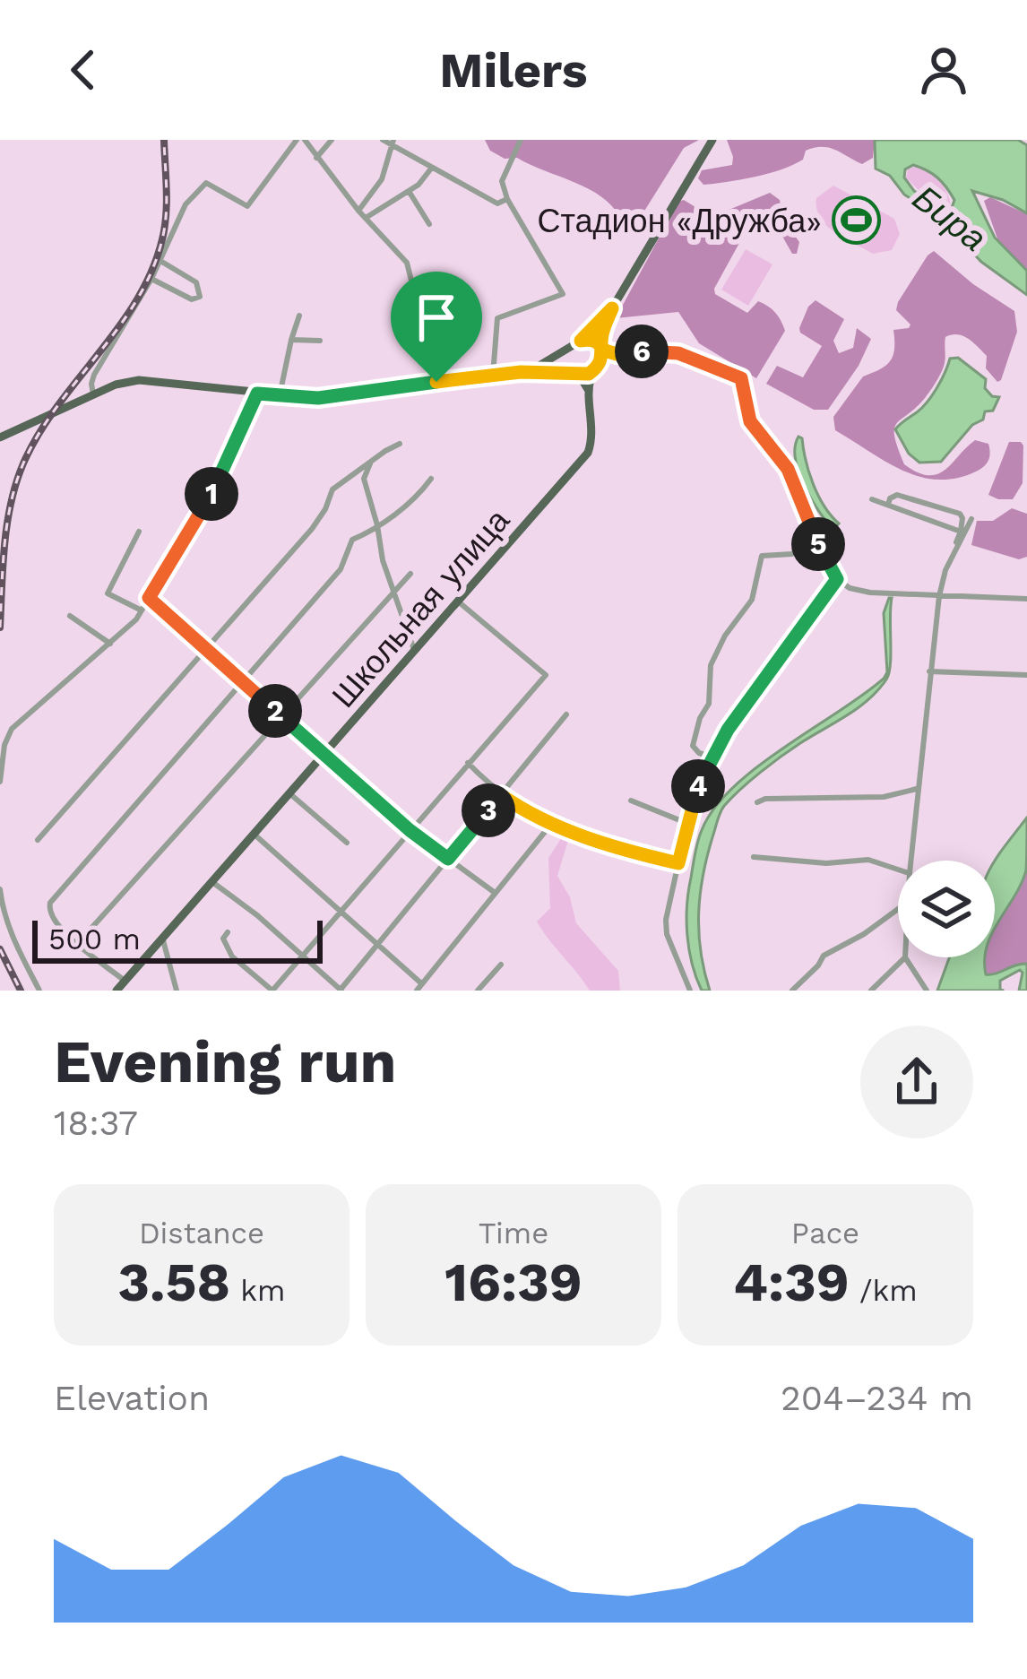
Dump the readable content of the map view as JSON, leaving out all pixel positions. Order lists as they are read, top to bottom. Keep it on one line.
{"streets":{"main road":["Школьная улица"]},"water":["Бира"],"places":{"sports":["Стадион «Дружба»"]},"scale_bar":"500 m","page":{"header":"Milers","pins":["6","1","5","2","4","3"],"scale":"500 m","heading":["Evening run","18:37"],"stats":[["Distance","3.58 km"],["Time","16:39"],["Pace","4:39 /km"]],"chart":["Elevation","204–234 m"]}}
